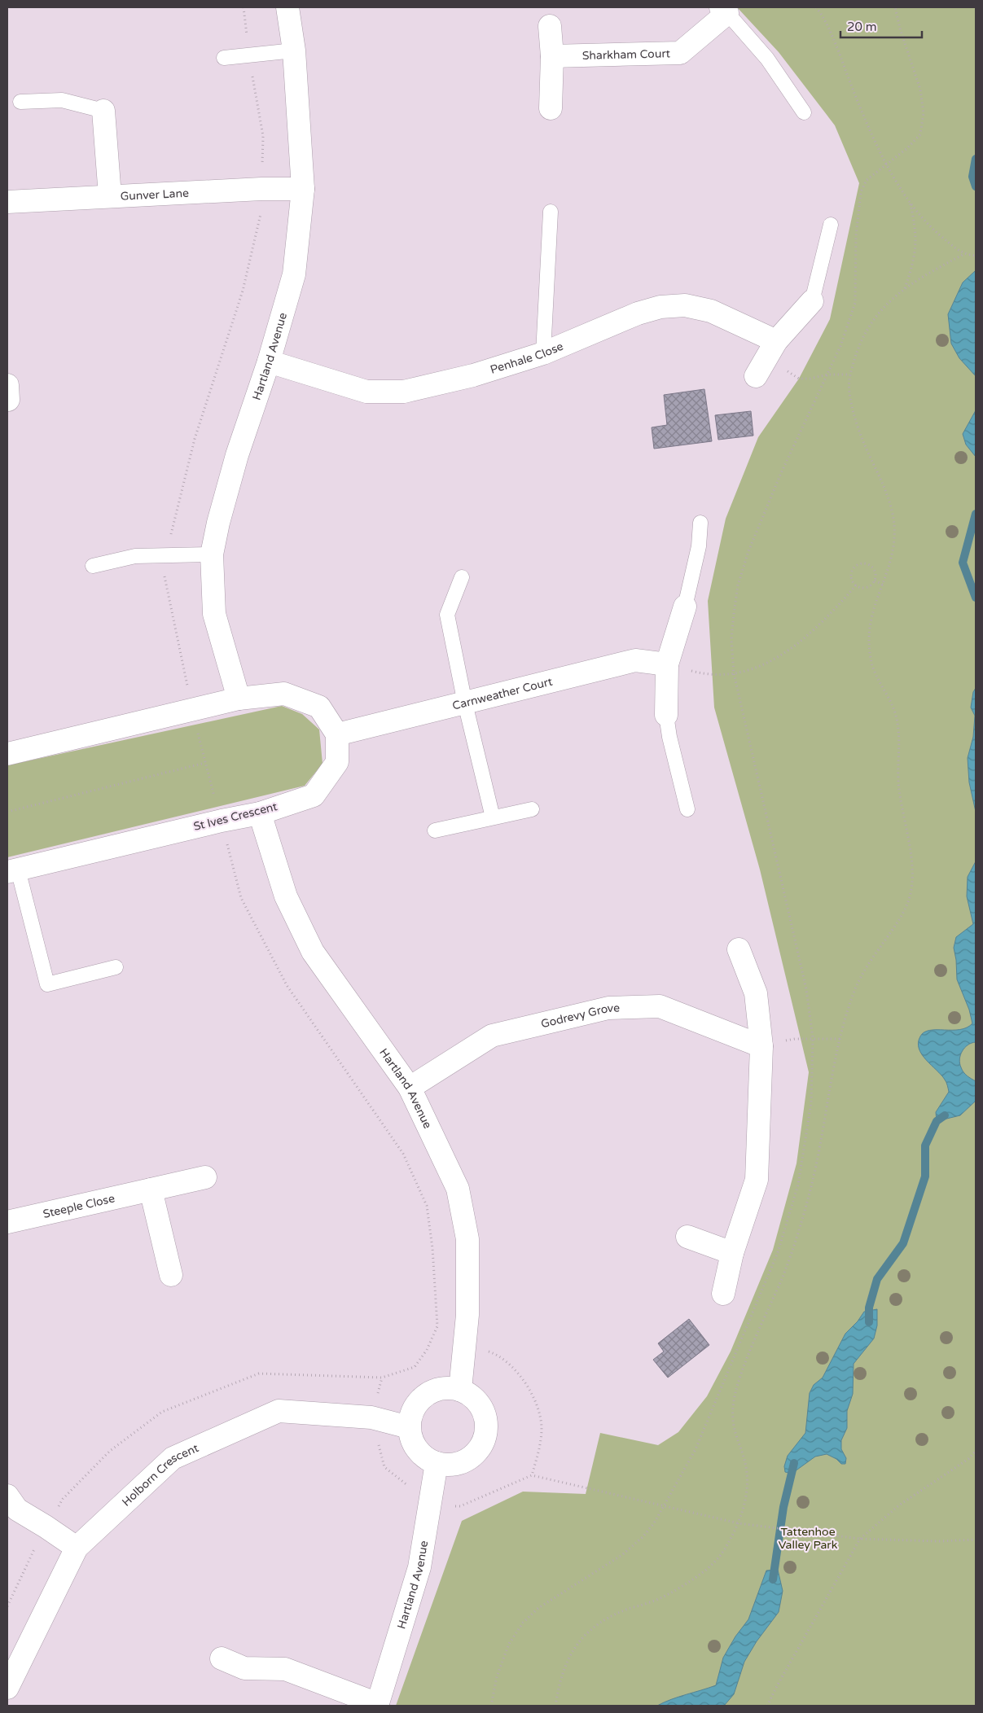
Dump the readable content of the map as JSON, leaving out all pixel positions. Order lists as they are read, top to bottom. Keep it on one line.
{"streets":{"street":["Sharkham Court","Gunver Lane","Hartland Avenue","Penhale Close","Carnweather Court","St Ives Crescent","Godrevy Grove","Steeple Close","Holborn Crescent"]},"crossings":[["Gunver Lane","Hartland Avenue"],["Hartland Avenue","Penhale Close"],["Hartland Avenue","Carnweather Court"],["Hartland Avenue","St Ives Crescent"],["Hartland Avenue","Godrevy Grove"],["Hartland Avenue","Holborn Crescent"],["Carnweather Court","St Ives Crescent"]],"parks":["Tattenhoe Valley Park"],"scale_bar":"20 m"}
